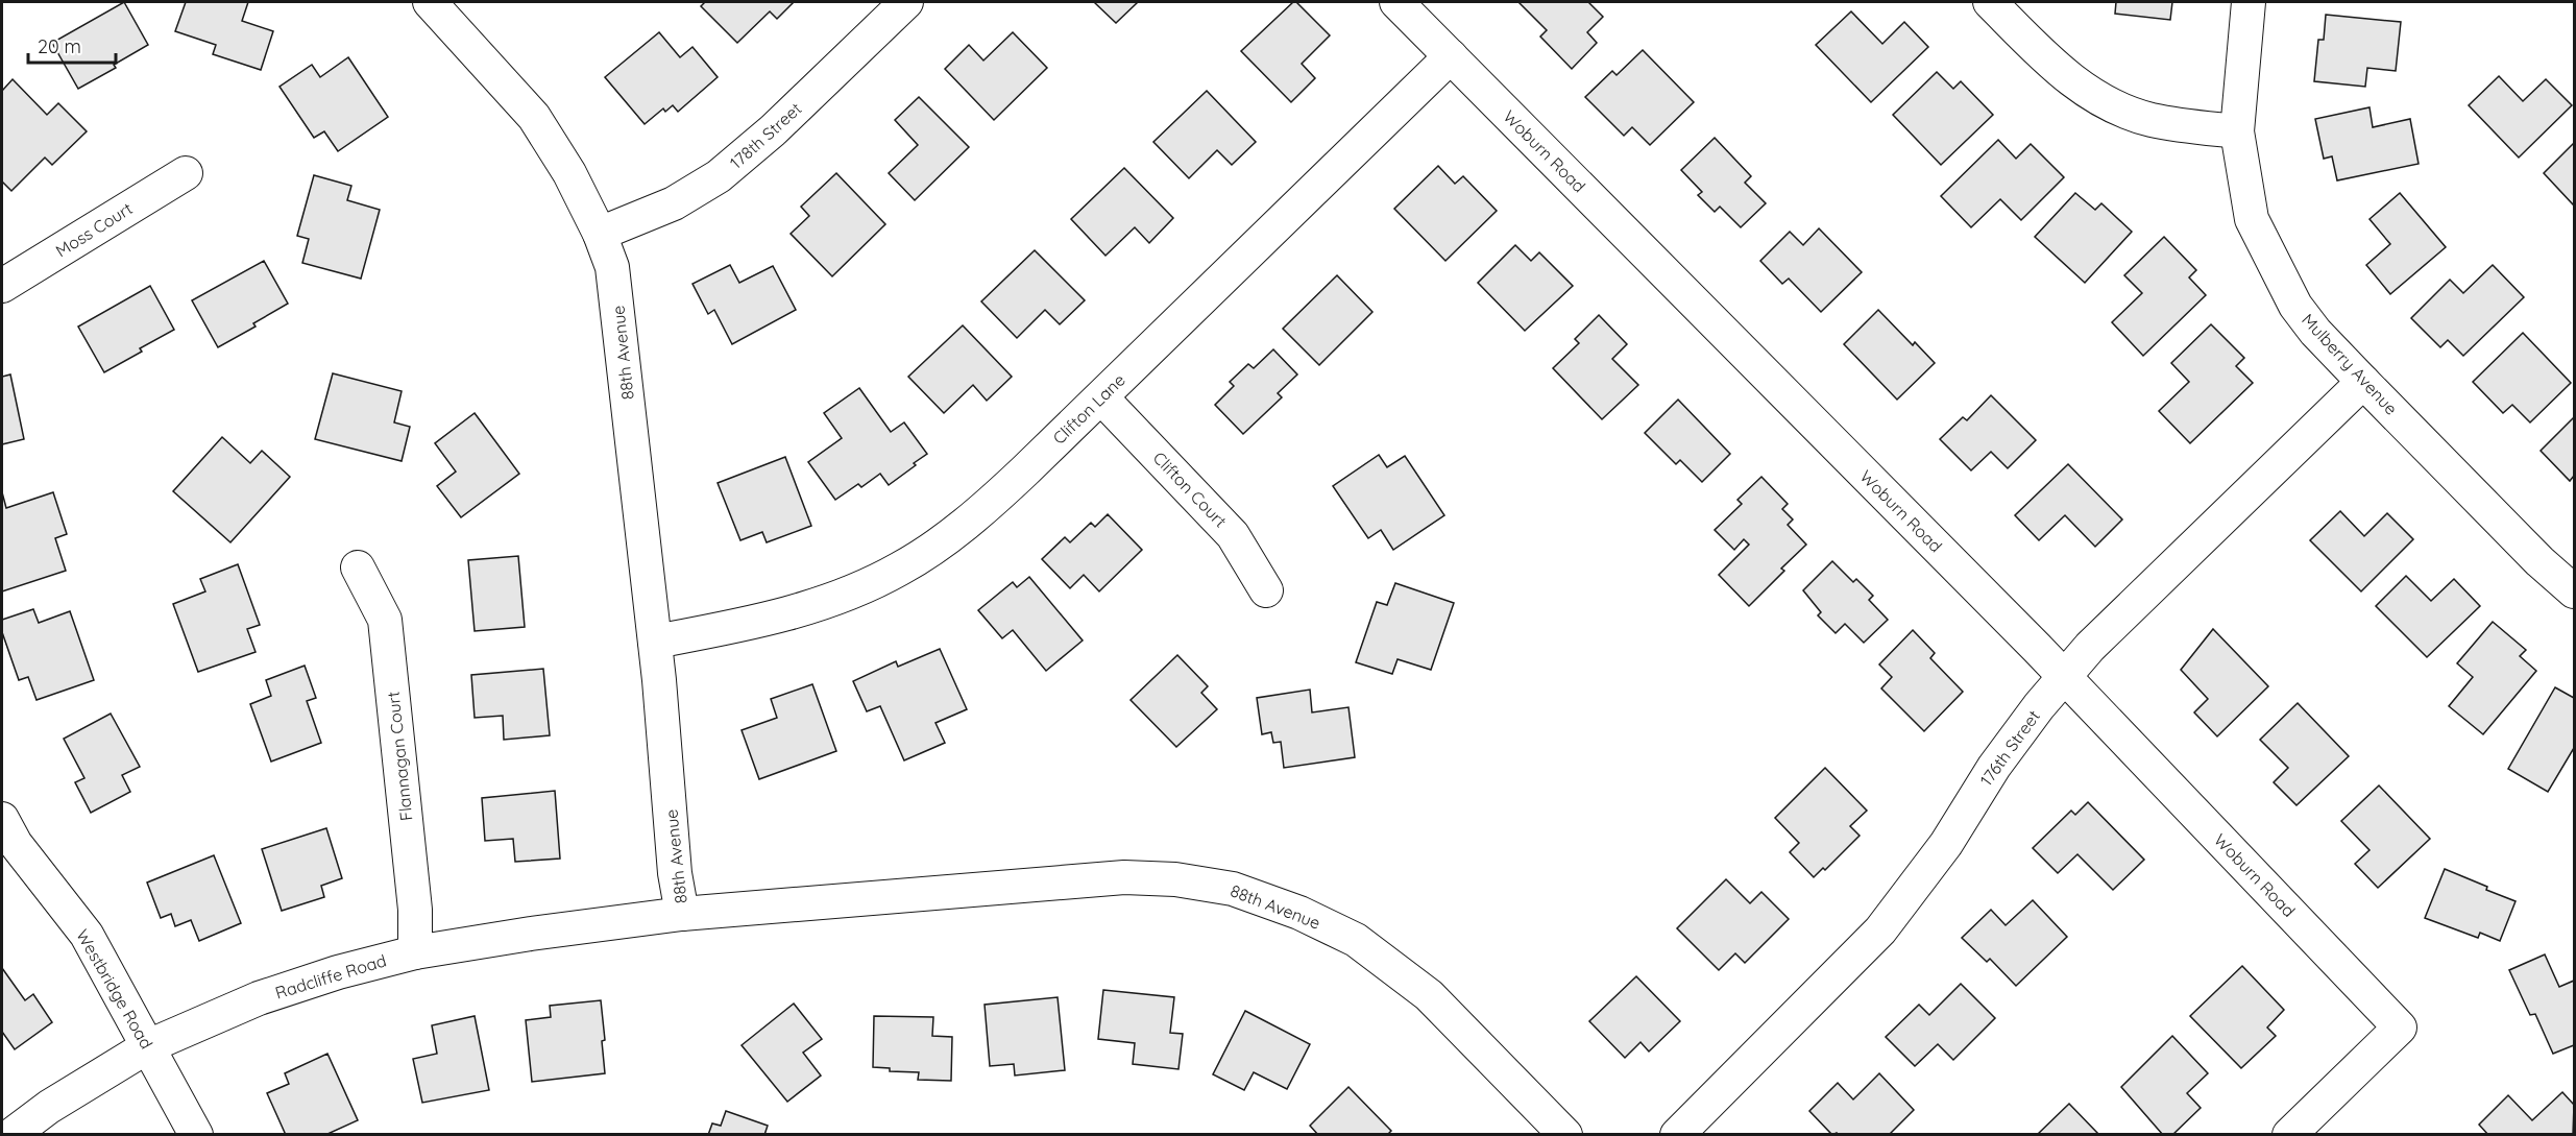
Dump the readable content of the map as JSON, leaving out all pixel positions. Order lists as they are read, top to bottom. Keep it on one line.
{"streets":{"street":["178th Street","Woburn Road","Moss Court","88th Avenue","Mulberry Avenue","Clifton Lane","Clifton Court","176th Street","Flannagan Court","Radcliffe Road","Westbridge Road"]},"crossings":[["178th Street","88th Avenue"],["Woburn Road","Clifton Lane"],["Woburn Road","176th Street"],["88th Avenue","Clifton Lane"],["88th Avenue","Radcliffe Road"],["Mulberry Avenue","176th Street"],["Clifton Lane","Clifton Court"],["Flannagan Court","Radcliffe Road"],["Radcliffe Road","Westbridge Road"]],"scale_bar":"20 m"}
